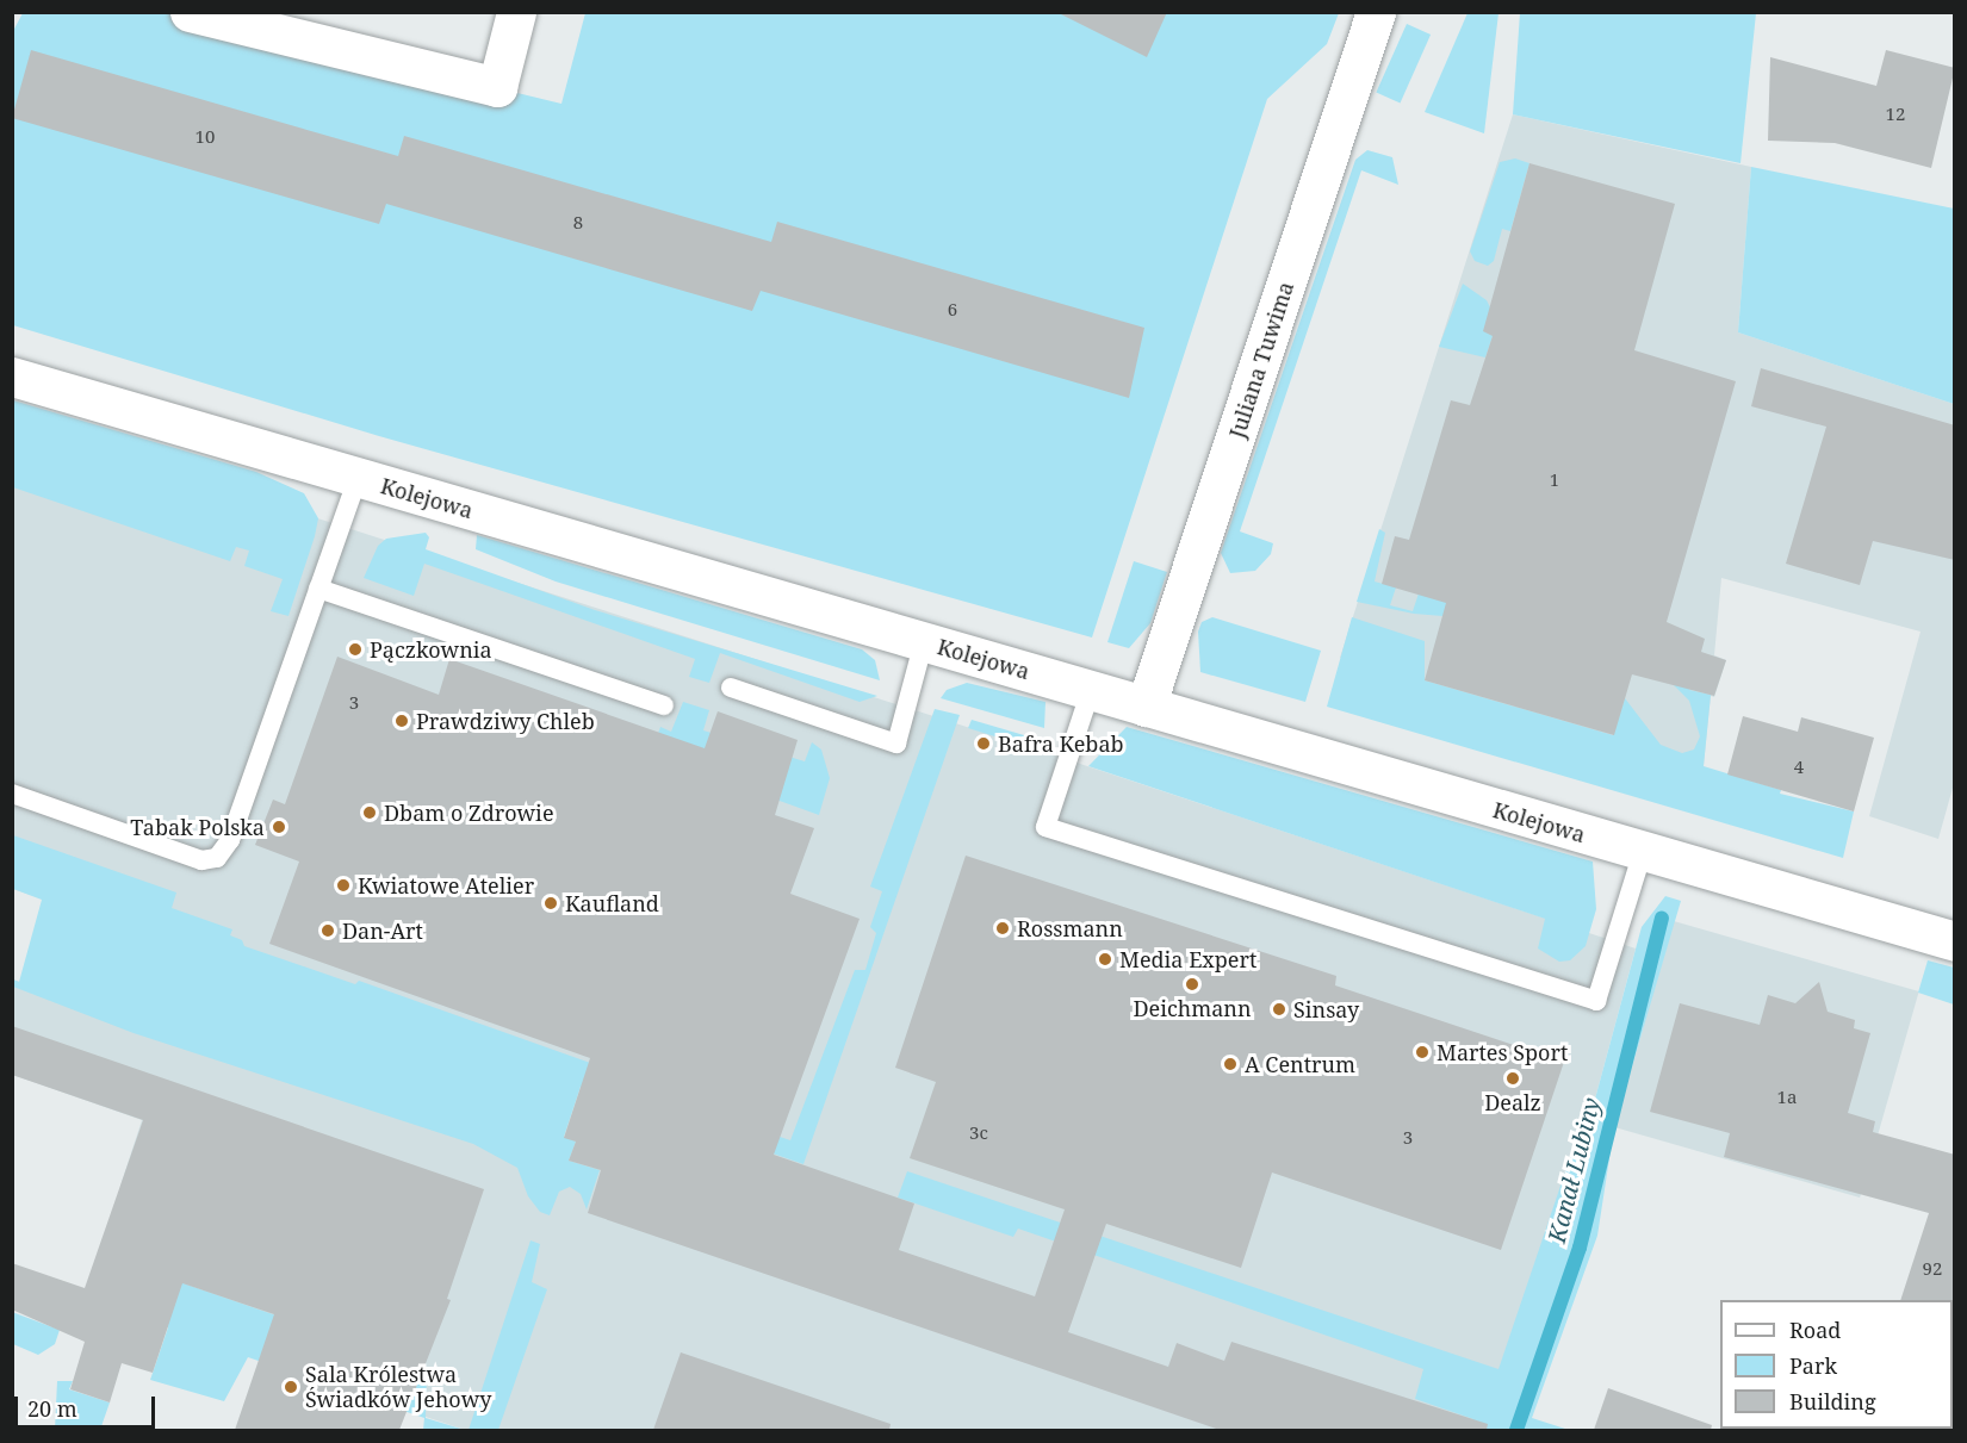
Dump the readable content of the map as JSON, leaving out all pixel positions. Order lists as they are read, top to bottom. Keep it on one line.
{"streets":{"street":["Juliana Tuwima","Kolejowa"]},"crossings":[["Juliana Tuwima","Kolejowa"]],"water":["Kanał Lubiny"],"places":["Pączkownia","Prawdziwy Chleb","Bafra Kebab","Dbam o Zdrowie","Tabak Polska","Kwiatowe Atelier","Kaufland","Rossmann","Dan-Art","Media Expert","Deichmann","Sinsay","Martes Sport","A Centrum","Dealz","Sala Królestwa Świadków Jehowy"],"house_numbers":["12","10","8","6","1","3","4","1a","3c","3","92"],"legend":["Road","Park","Building"],"scale_bar":"20 m"}
